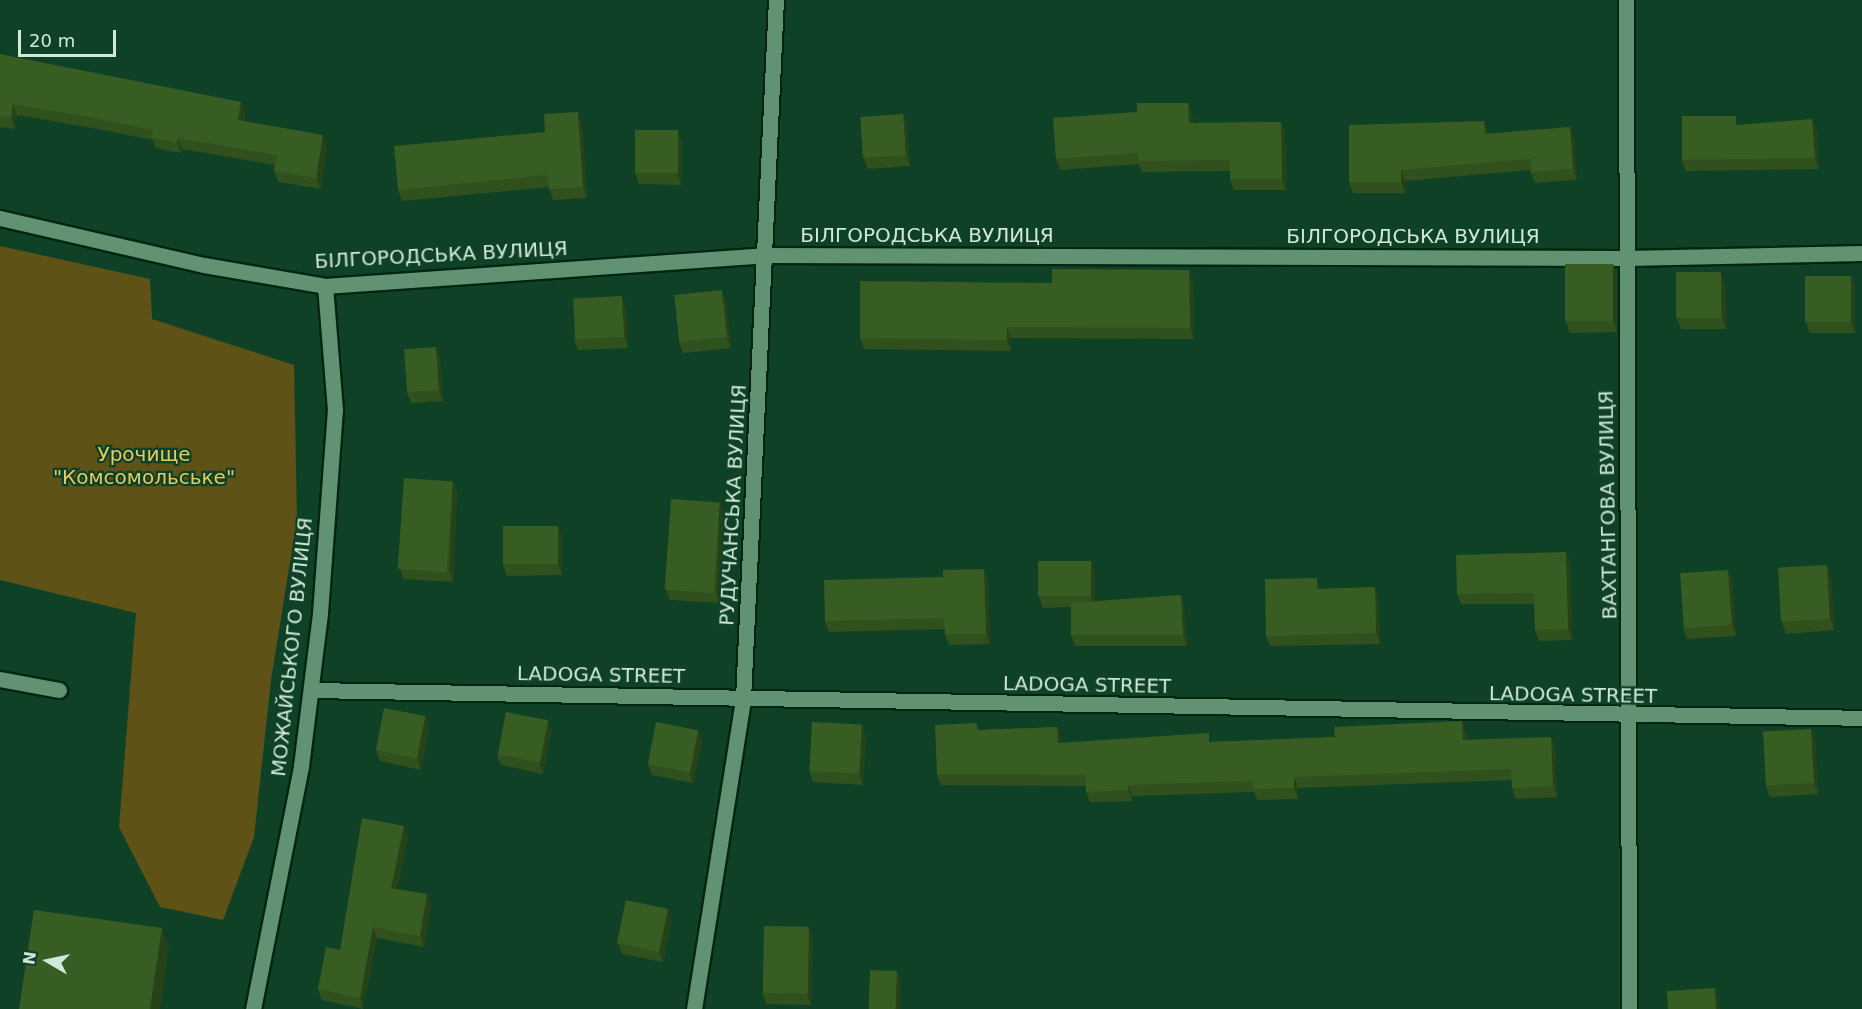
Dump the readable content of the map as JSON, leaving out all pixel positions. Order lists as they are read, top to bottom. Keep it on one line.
{"streets":{"street":["БІЛГОРОДСЬКА ВУЛИЦЯ","РУДУЧАНСЬКА ВУЛИЦЯ","ВАХТАНГОВА ВУЛИЦЯ","МОЖАЙСЬКОГО ВУЛИЦЯ","LADOGA STREET"]},"crossings":[["БІЛГОРОДСЬКА ВУЛИЦЯ","РУДУЧАНСЬКА ВУЛИЦЯ"],["БІЛГОРОДСЬКА ВУЛИЦЯ","ВАХТАНГОВА ВУЛИЦЯ"],["БІЛГОРОДСЬКА ВУЛИЦЯ","МОЖАЙСЬКОГО ВУЛИЦЯ"],["РУДУЧАНСЬКА ВУЛИЦЯ","LADOGA STREET"],["ВАХТАНГОВА ВУЛИЦЯ","LADOGA STREET"],["МОЖАЙСЬКОГО ВУЛИЦЯ","LADOGA STREET"]],"parks":["Урочище \"Комсомольське\""],"scale_bar":"20 m","north":"left"}
